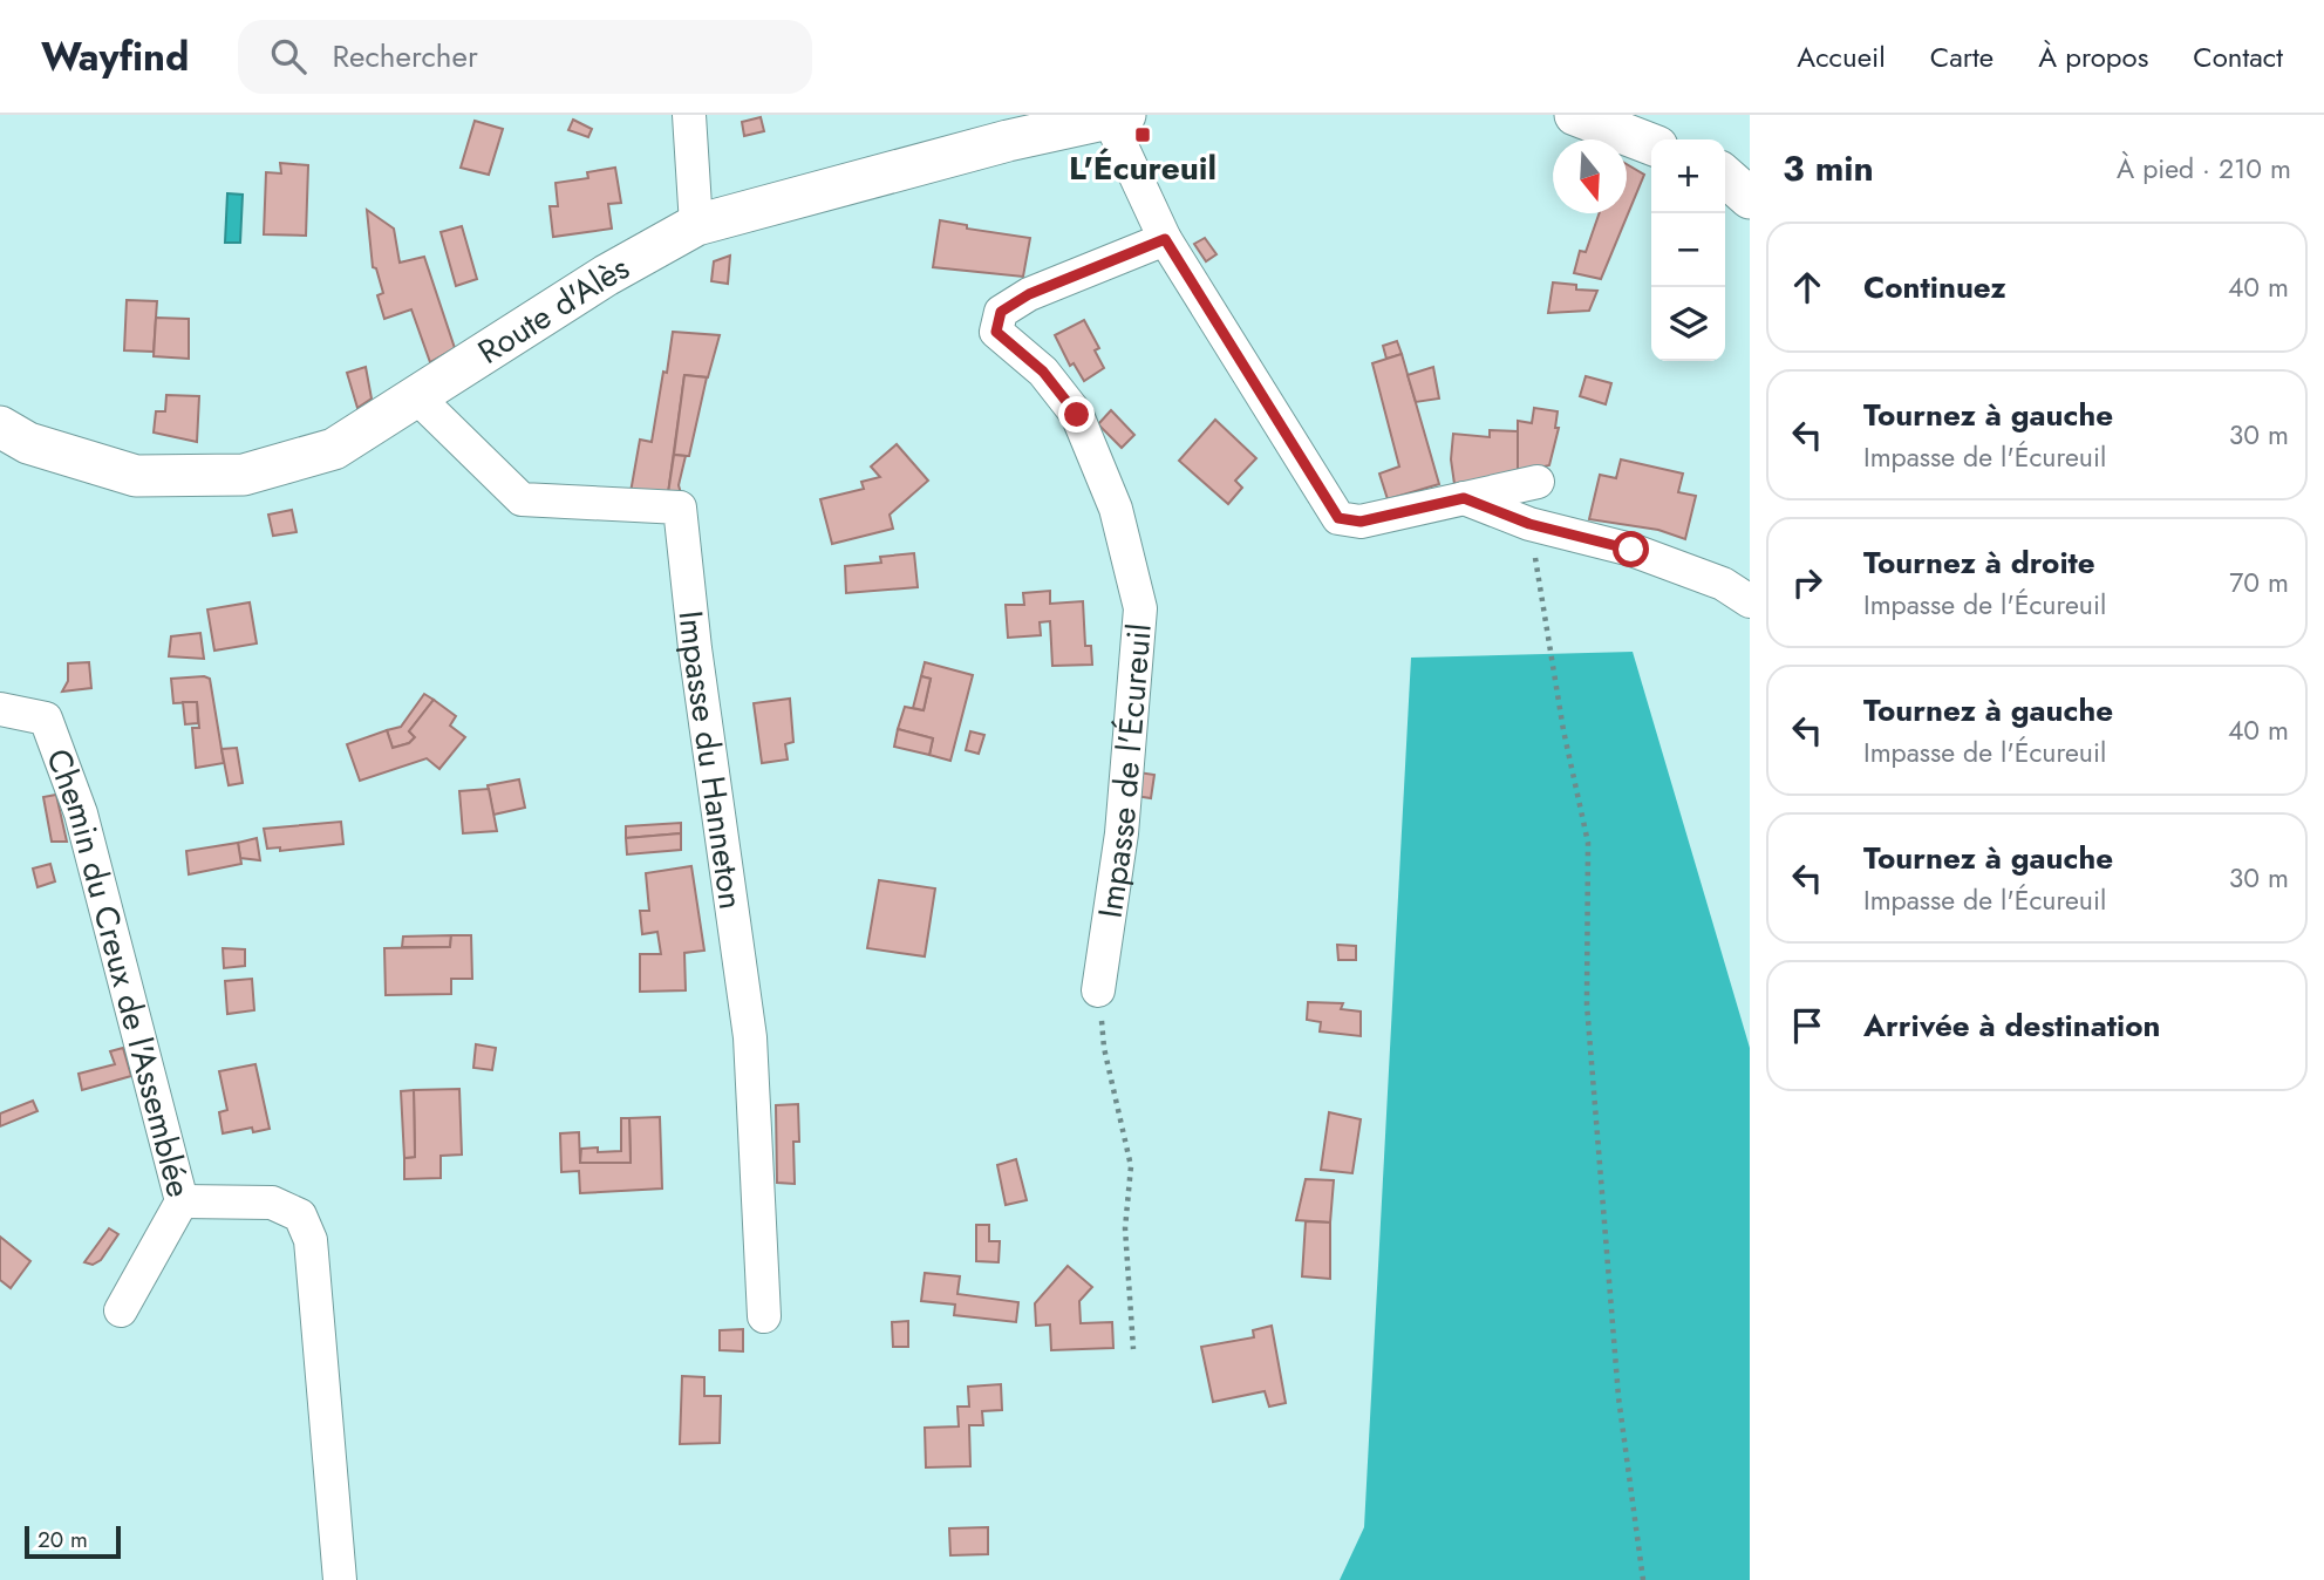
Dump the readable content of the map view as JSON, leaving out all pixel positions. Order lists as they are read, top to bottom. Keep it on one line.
{"streets":{"main road":["Route d'Alès"],"street":["Impasse du Hanneton","Impasse de l'Écureuil","Chemin du Creux de l'Assemblée"]},"crossings":[["Route d'Alès","Impasse du Hanneton"]],"places":{"transit":["L'Écureuil"]},"scale_bar":"20 m","north":"bottom","page":{"header":"Wayfind","search":"Rechercher","nav":["Accueil","Carte","À propos","Contact"],"heading":["3 min","À pied · 210 m"],"map_buttons":["+","−"],"list":[["Continuez","40 m"],["Tournez à gauche","Impasse de l'Écureuil","30 m"],["Tournez à droite","Impasse de l'Écureuil","70 m"],["Tournez à gauche","Impasse de l'Écureuil","40 m"],["Tournez à gauche","Impasse de l'Écureuil","30 m"],"Arrivée à destination"],"scale":"20 m"}}
